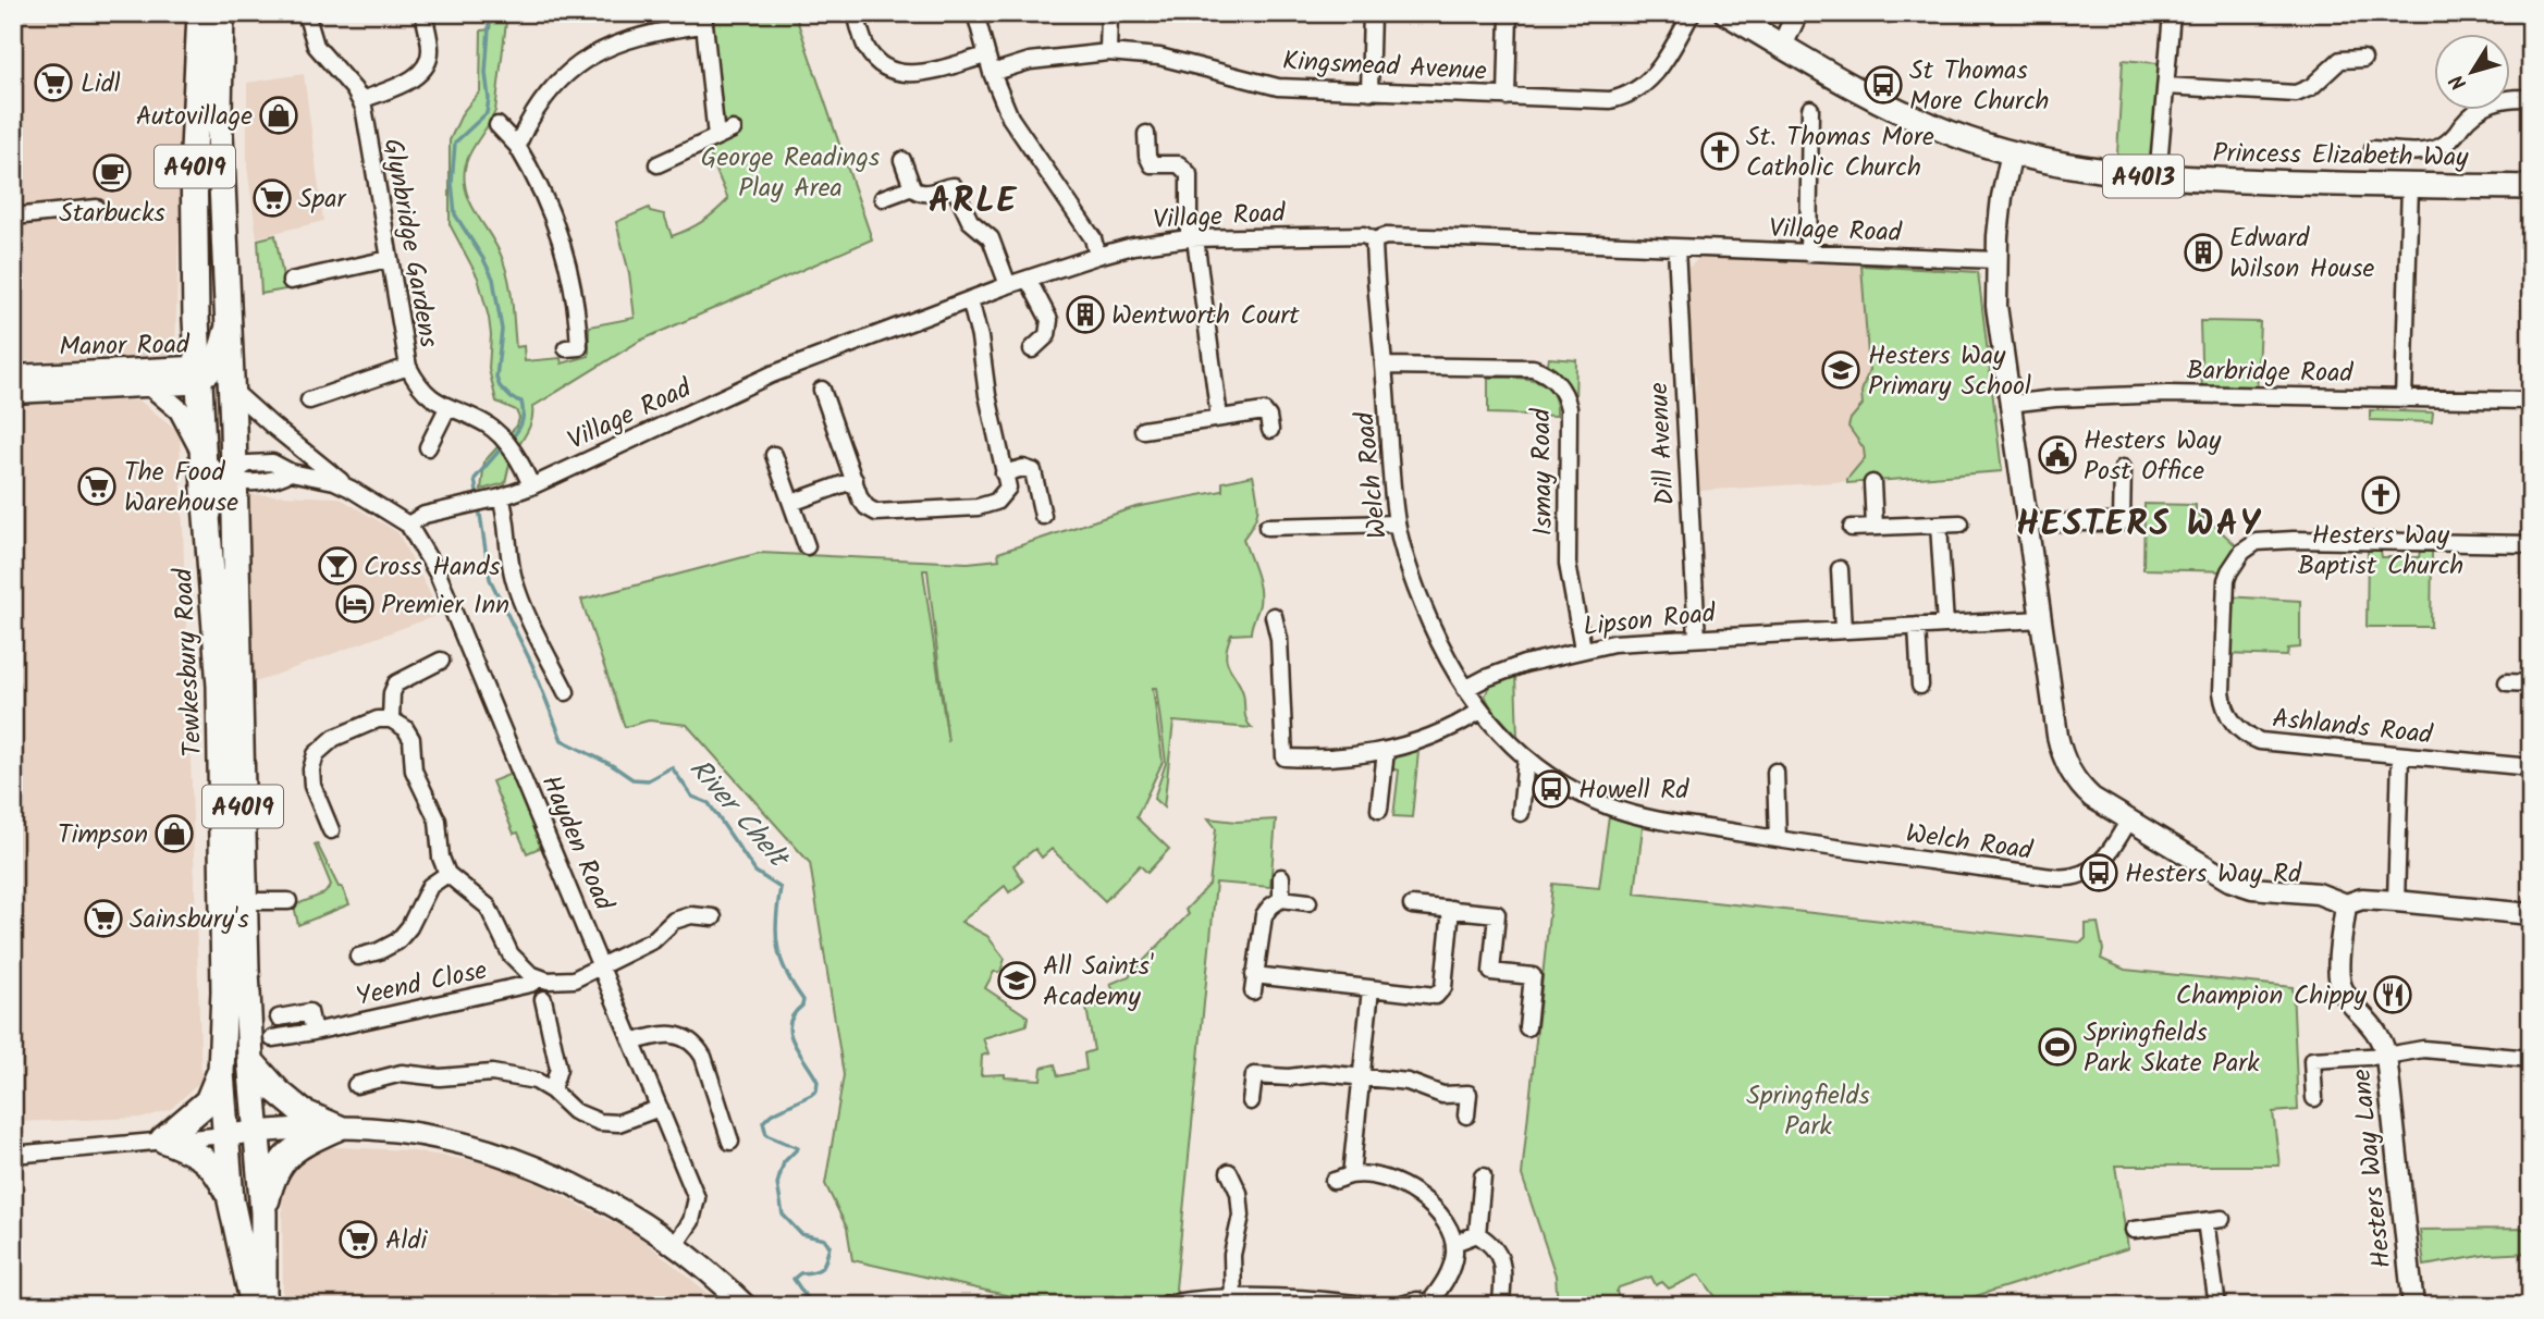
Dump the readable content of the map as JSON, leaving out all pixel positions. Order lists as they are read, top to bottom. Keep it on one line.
{"streets":{"highway":["A4019","Tewkesbury Road"],"main road":["Princess Elizabeth Way","A4013"],"street":["Kingsmead Avenue","Village Road","Glynbridge Gardens","Manor Road","Barbridge Road","Dill Avenue","Ismay Road","Welch Road","Lipson Road","Ashlands Road","Hayden Road","Yeend Close","Hesters Way Lane"]},"crossings":[["Village Road","Glynbridge Gardens"],["Village Road","Dill Avenue"],["Village Road","Welch Road"],["Village Road","Hayden Road"],["Manor Road","Tewkesbury Road"],["Manor Road","Hayden Road"],["Dill Avenue","Lipson Road"],["Ismay Road","Welch Road"],["Ismay Road","Lipson Road"],["Welch Road","Lipson Road"],["Tewkesbury Road","Hayden Road"],["Hayden Road","Yeend Close"]],"districts":["ARLE","HESTERS WAY"],"water":["River Chelt"],"parks":["George Readings Play Area","Springfields Park"],"places":{"supermarket":["Lidl","Spar","The Food Warehouse","Sainsbury's","Aldi"],"bus stop":["St Thomas More Church","Howell Rd","Hesters Way Rd"],"shop":["Autovillage","Timpson"],"church":["St. Thomas More Catholic Church","Hesters Way Baptist Church"],"cafe":["Starbucks"],"building":["Edward Wilson House","Wentworth Court"],"school or university":["Hesters Way Primary School","All Saints' Academy"],"public building":["Hesters Way Post Office"],"bar":["Cross Hands"],"hotel":["Premier Inn"],"restaurant":["Champion Chippy"],"sports":["Springfields Park Skate Park"]},"north":"bottom left"}
